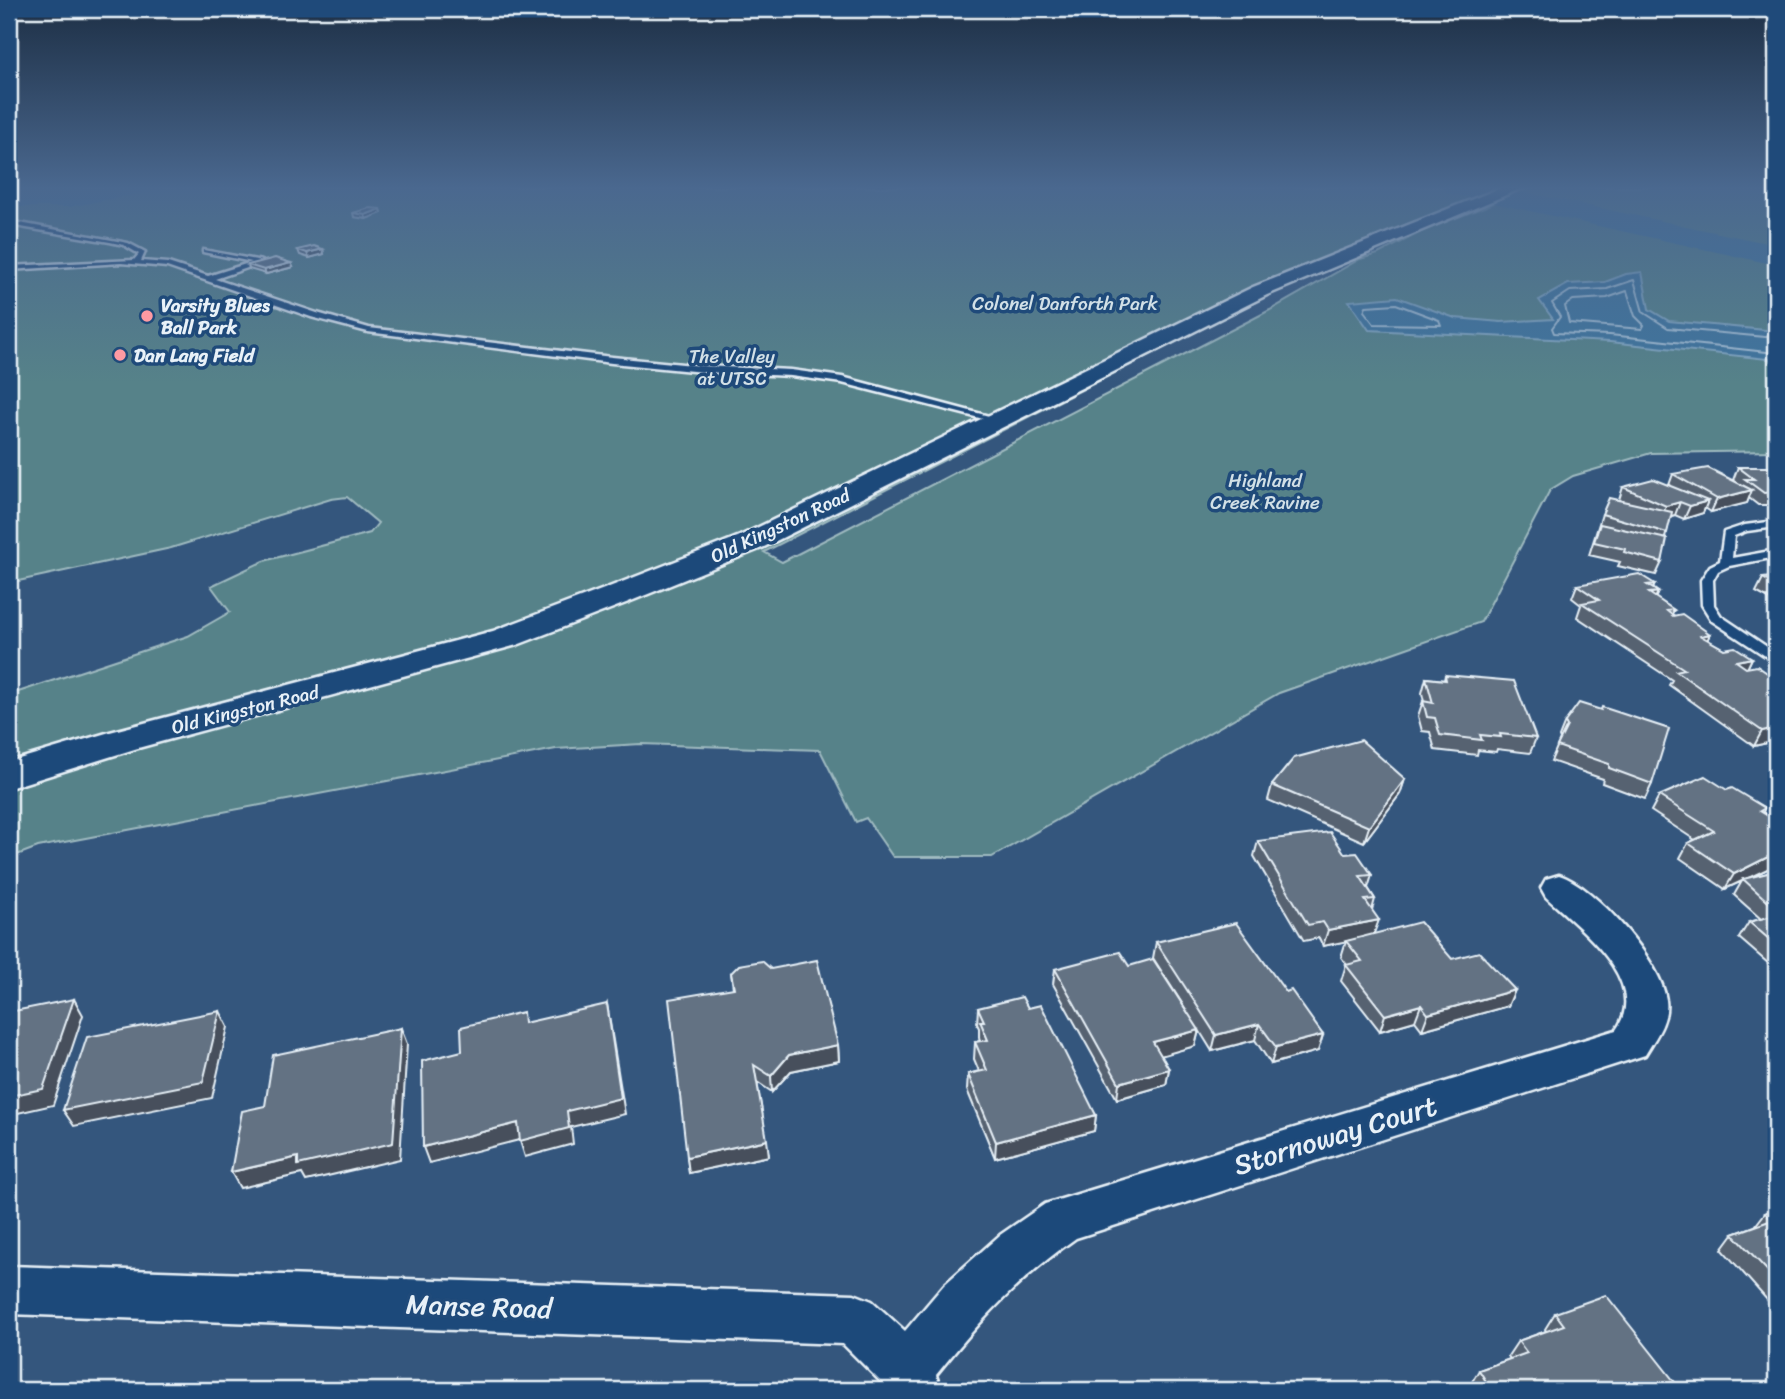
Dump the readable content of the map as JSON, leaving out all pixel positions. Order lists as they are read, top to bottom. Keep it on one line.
{"streets":{"street":["Old Kingston Road","Stornoway Court","Manse Road"]},"crossings":[["Stornoway Court","Manse Road"]],"parks":["Colonel Danforth Park","The Valley at UTSC","Highland Creek Ravine"],"places":["Varsity Blues Ball Park","Dan Lang Field"]}
